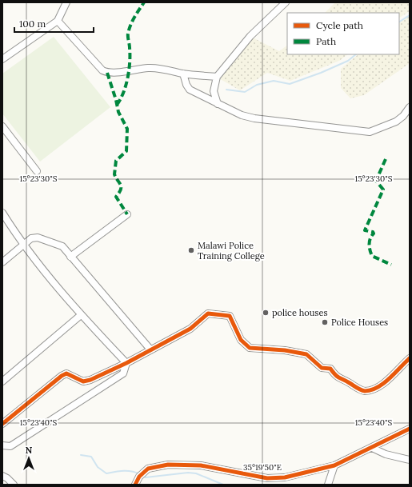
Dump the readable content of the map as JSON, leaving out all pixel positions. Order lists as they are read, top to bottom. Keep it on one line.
{"places":["Malawi Police Training College","police houses","Police Houses"],"legend":["Cycle path","Path"],"scale_bar":"100 m","north":"top","coordinates":["15°23'30\"S","15°23'40\"S","35°19'50\"E"]}
